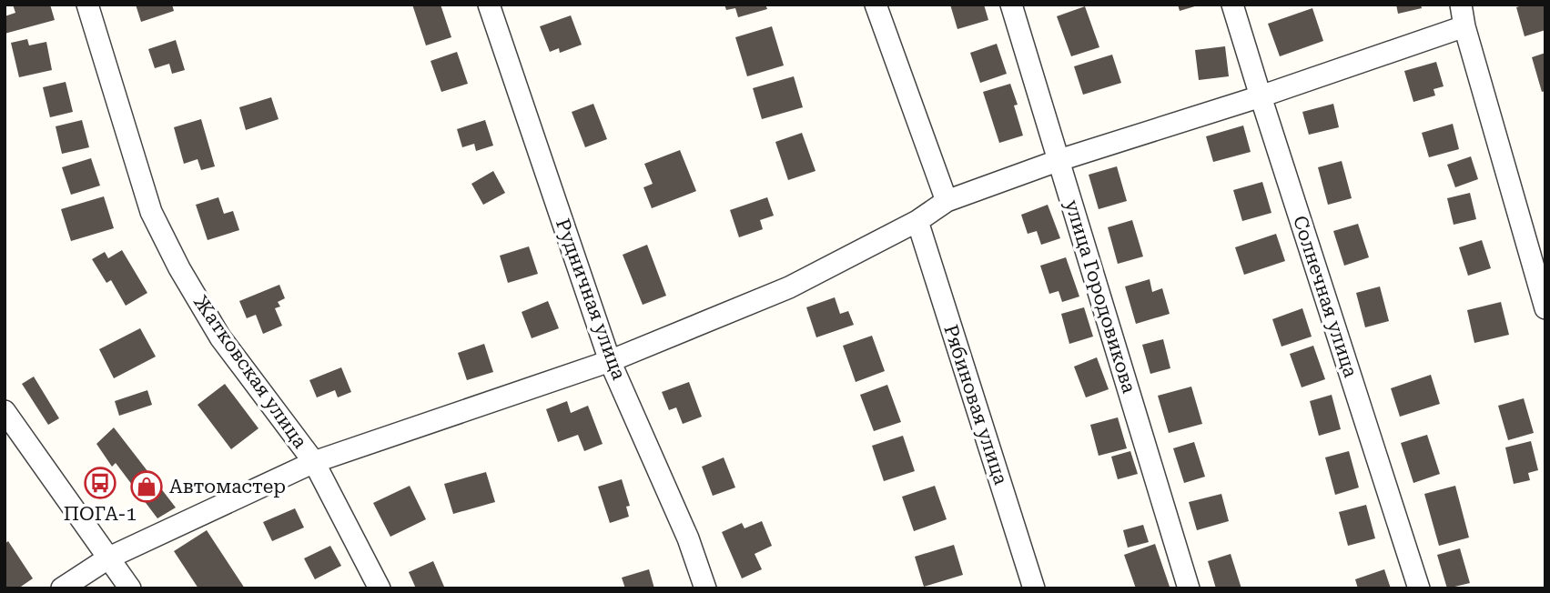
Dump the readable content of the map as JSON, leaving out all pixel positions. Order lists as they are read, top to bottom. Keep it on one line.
{"streets":{"street":["улица Городовикова","Солнечная улица","Рудничная улица","Жатковская улица","Рябиновая улица"]},"places":{"bus stop":["ПОГА-1"],"shop":["Автомастер"]}}
